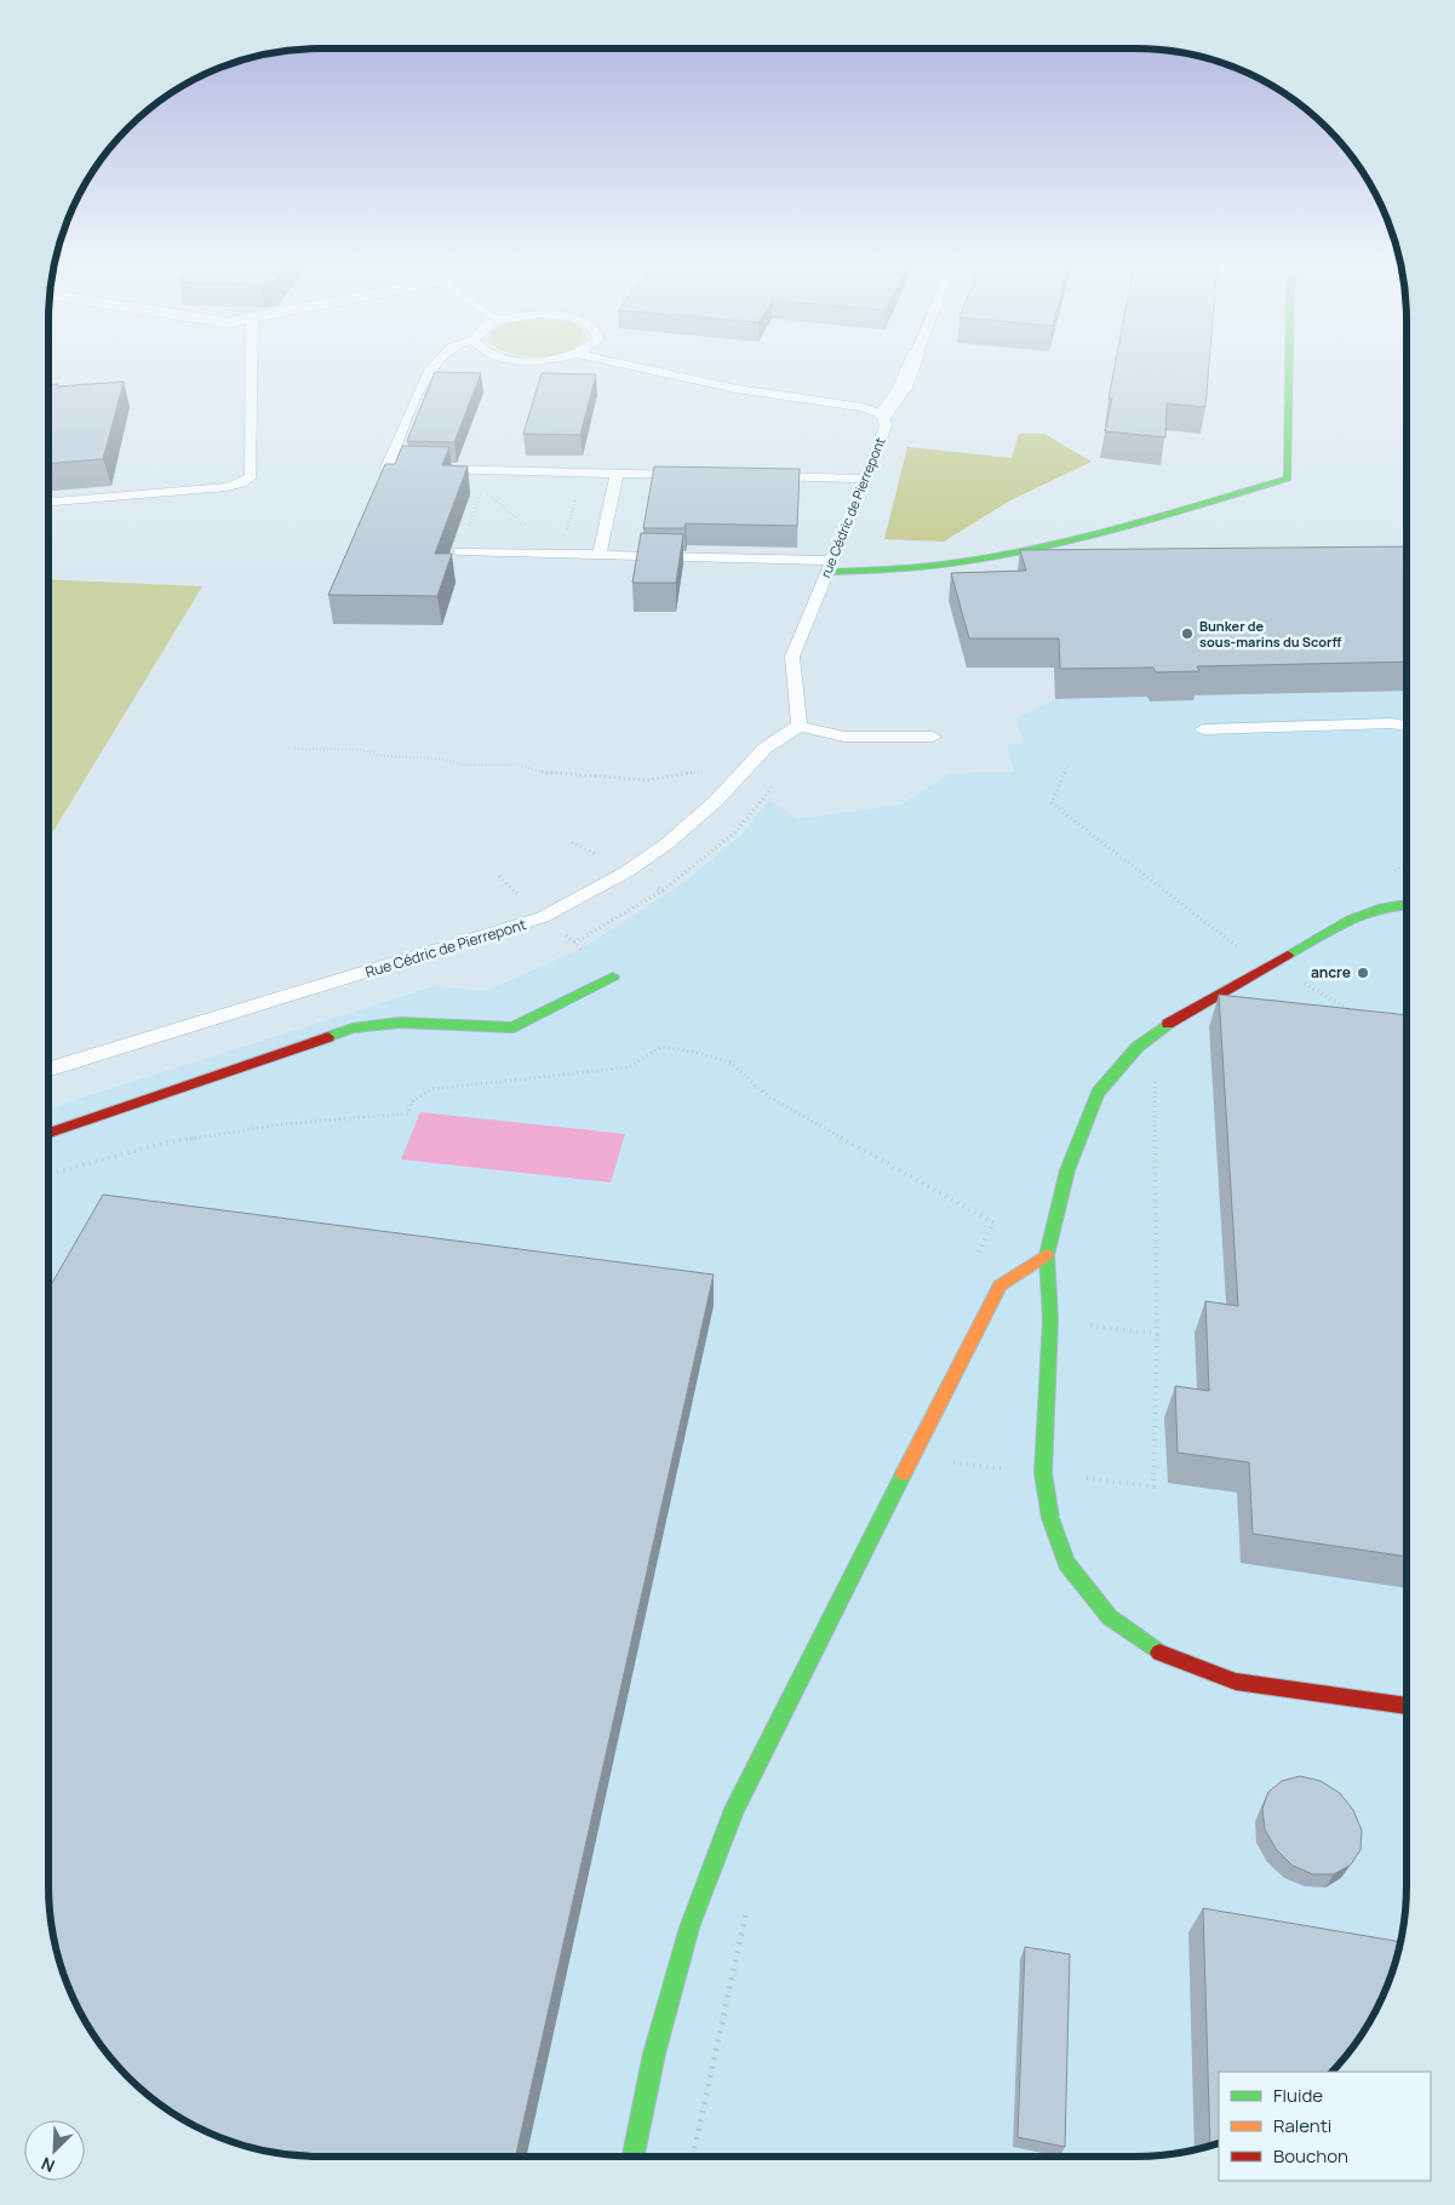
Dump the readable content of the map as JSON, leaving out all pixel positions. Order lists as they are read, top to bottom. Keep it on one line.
{"streets":{"lane":["rue Cédric de Pierrepont","Rue Cédric de Pierrepont"]},"crossings":[["rue Cédric de Pierrepont","Rue Cédric de Pierrepont"]],"places":["Bunker de sous-marins du Scorff","ancre"],"legend":["Fluide","Ralenti","Bouchon"],"north":"bottom left"}
